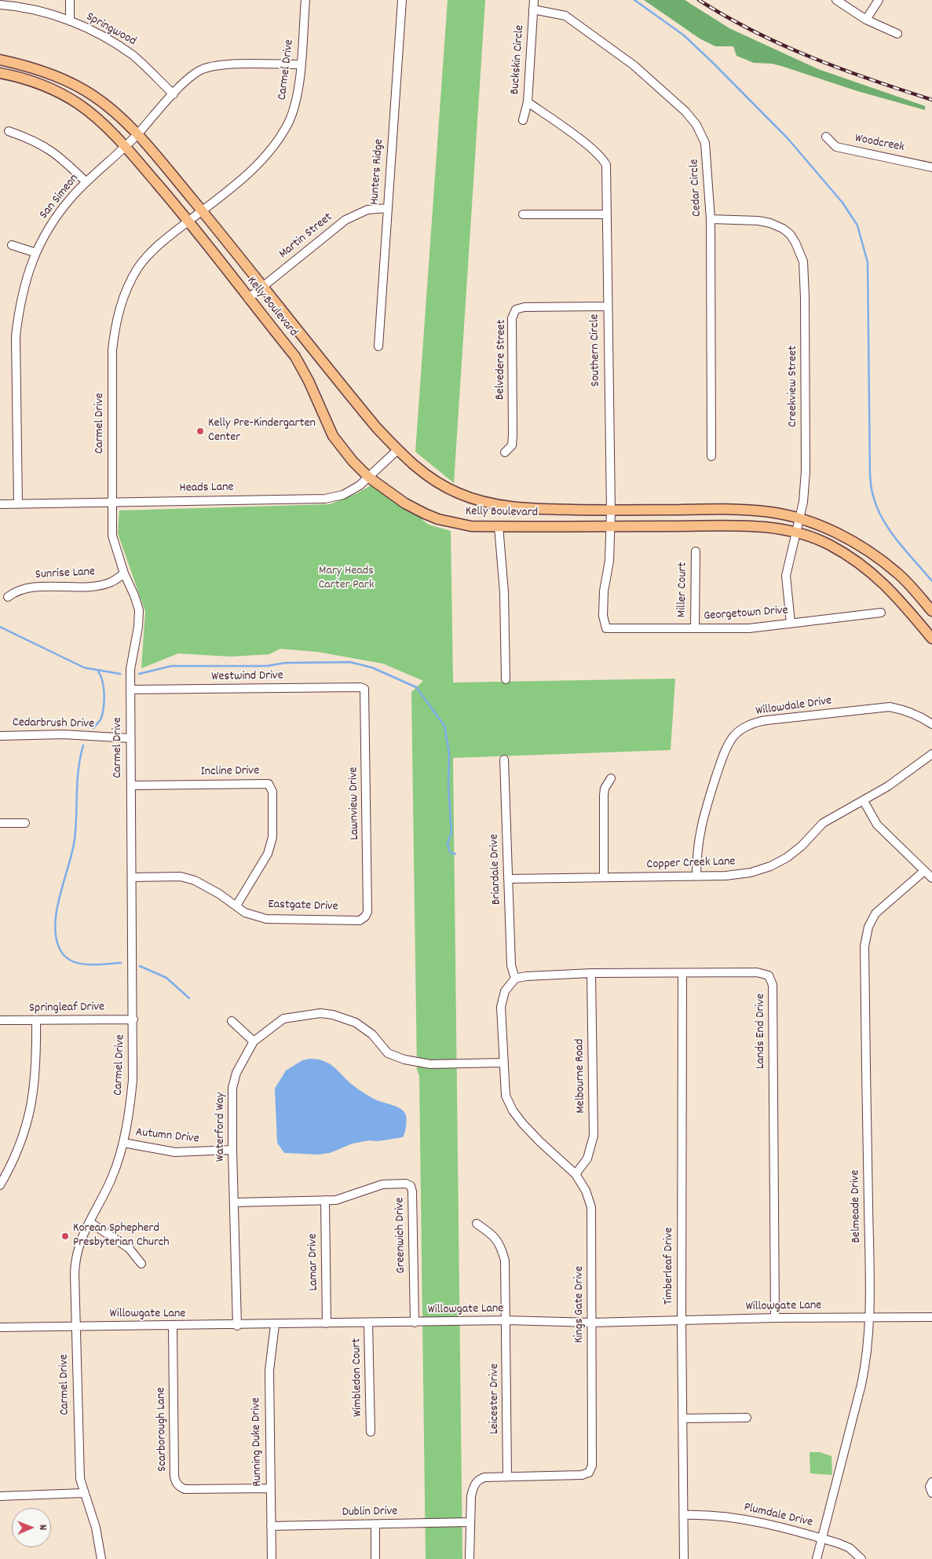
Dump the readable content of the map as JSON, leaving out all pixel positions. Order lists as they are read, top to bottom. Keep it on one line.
{"streets":{"main road":["Kelly Boulevard"],"street":["Springwood","Buckskin Circle","Carmel Drive","Woodcreek","Hunters Ridge","Cedar Circle","San Simeon","Martin Street","Southern Circle","Belvedere Street","Creekview Street","Heads Lane","Sunrise Lane","Miller Court","Georgetown Drive","Westwind Drive","Willowdale Drive","Cedarbrush Drive","Incline Drive","Lawnview Drive","Copper Creek Lane","Briardale Drive","Eastgate Drive","Springleaf Drive","Lands End Drive","Melbourne Road","Waterford Way","Autumn Drive","Belmeade Drive","Greenwich Drive","Lamar Drive","Timberleaf Drive","Kings Gate Drive","Willowgate Lane","Wimbledon Court","Leicester Drive","Scarborough Lane","Running Duke Drive","Dublin Drive","Plumdale Drive"]},"crossings":[["Springwood","San Simeon"],["Buckskin Circle","Cedar Circle"],["Buckskin Circle","Southern Circle"],["Carmel Drive","San Simeon"],["Carmel Drive","Kelly Boulevard"],["Carmel Drive","Heads Lane"],["Carmel Drive","Sunrise Lane"],["Carmel Drive","Westwind Drive"],["Carmel Drive","Cedarbrush Drive"],["Carmel Drive","Incline Drive"],["Carmel Drive","Eastgate Drive"],["Carmel Drive","Springleaf Drive"],["Carmel Drive","Autumn Drive"],["Carmel Drive","Willowgate Lane"],["Hunters Ridge","Martin Street"],["Cedar Circle","Creekview Street"],["San Simeon","Kelly Boulevard"],["San Simeon","Heads Lane"],["Martin Street","Kelly Boulevard"],["Kelly Boulevard","Southern Circle"],["Kelly Boulevard","Creekview Street"],["Kelly Boulevard","Heads Lane"],["Southern Circle","Belvedere Street"],["Southern Circle","Georgetown Drive"],["Creekview Street","Georgetown Drive"],["Miller Court","Georgetown Drive"],["Westwind Drive","Lawnview Drive"],["Willowdale Drive","Copper Creek Lane"],["Incline Drive","Eastgate Drive"],["Lawnview Drive","Eastgate Drive"],["Copper Creek Lane","Briardale Drive"],["Briardale Drive","Lands End Drive"],["Briardale Drive","Kings Gate Drive"],["Lands End Drive","Melbourne Road"],["Lands End Drive","Timberleaf Drive"],["Lands End Drive","Kings Gate Drive"],["Lands End Drive","Willowgate Lane"],["Melbourne Road","Kings Gate Drive"],["Waterford Way","Autumn Drive"],["Waterford Way","Greenwich Drive"],["Waterford Way","Kings Gate Drive"],["Waterford Way","Willowgate Lane"],["Belmeade Drive","Willowgate Lane"],["Belmeade Drive","Plumdale Drive"],["Greenwich Drive","Lamar Drive"],["Greenwich Drive","Willowgate Lane"],["Lamar Drive","Willowgate Lane"],["Timberleaf Drive","Willowgate Lane"],["Timberleaf Drive","Plumdale Drive"],["Kings Gate Drive","Willowgate Lane"],["Kings Gate Drive","Leicester Drive"],["Kings Gate Drive","Dublin Drive"],["Willowgate Lane","Wimbledon Court"],["Willowgate Lane","Leicester Drive"],["Willowgate Lane","Scarborough Lane"],["Willowgate Lane","Running Duke Drive"],["Scarborough Lane","Running Duke Drive"],["Running Duke Drive","Dublin Drive"]],"parks":["Mary Heads Carter Park"],"places":["Kelly Pre-Kindergarten Center","Korean Sphepherd Presbyterian Church"],"north":"right"}
